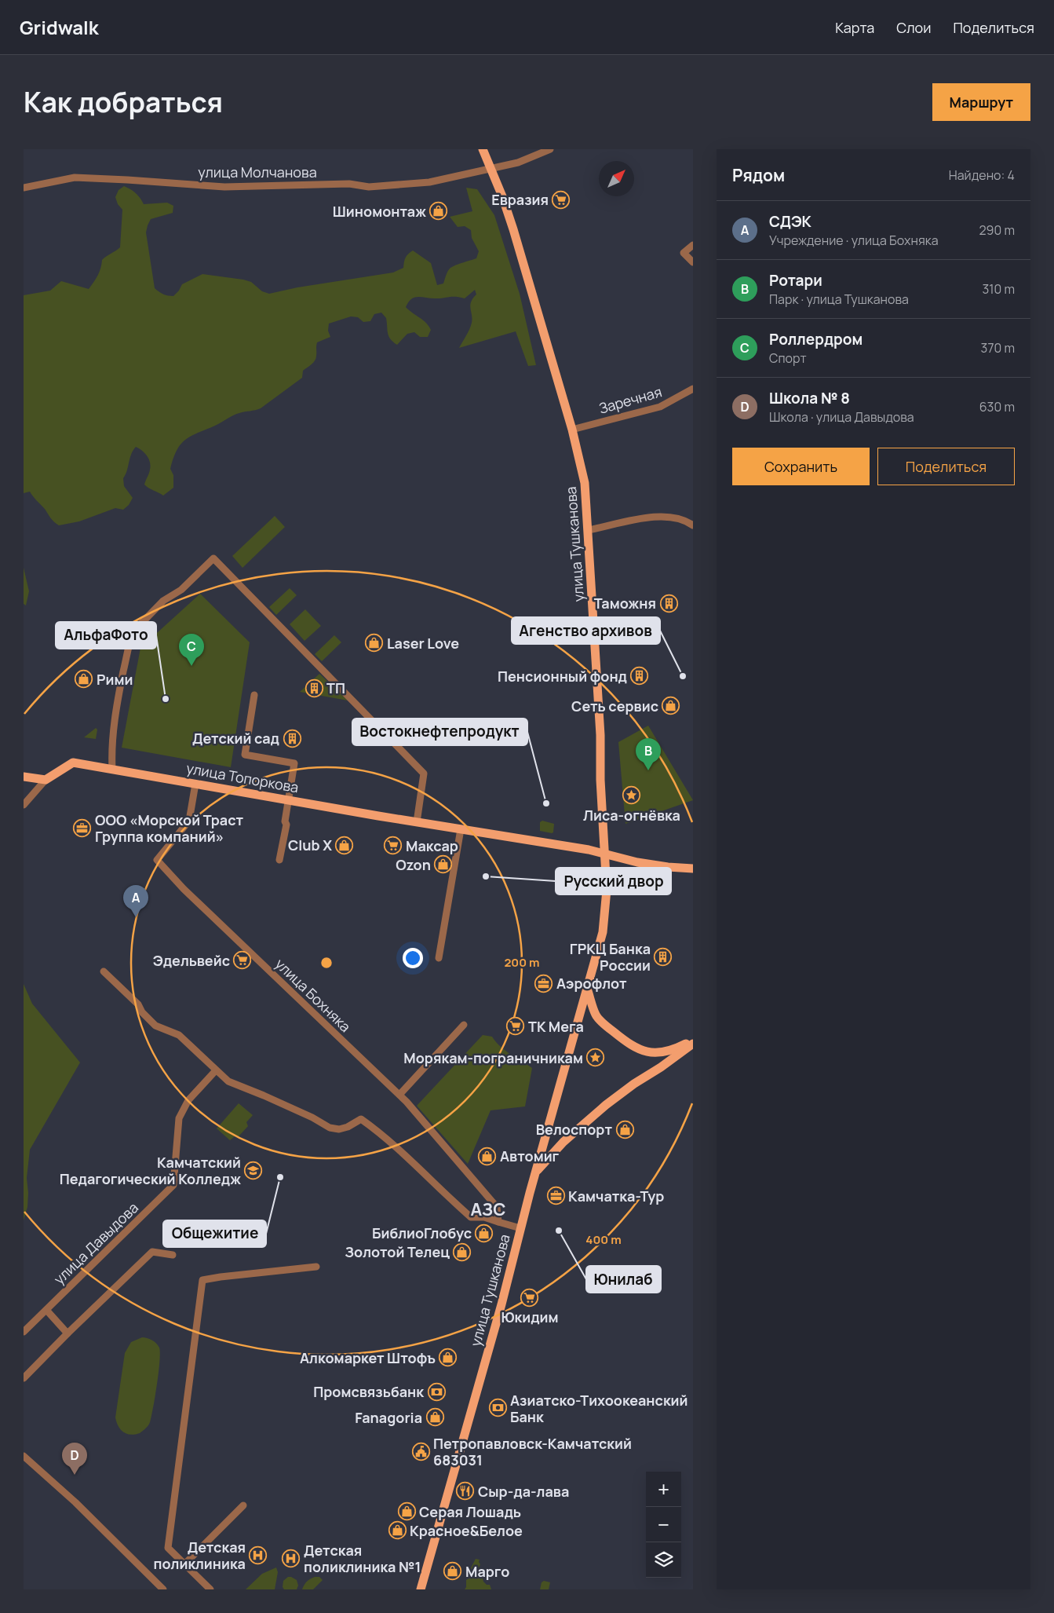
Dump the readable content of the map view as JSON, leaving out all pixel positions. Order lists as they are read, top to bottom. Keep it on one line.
{"streets":{"main road":["улица Тушканова","улица Топоркова"],"street":["улица Молчанова","Заречная","улица Бохняка","улица Давыдова"]},"crossings":[["улица Молчанова","улица Тушканова"],["Заречная","улица Тушканова"],["улица Тушканова","улица Топоркова"],["улица Топоркова","улица Бохняка"]],"districts":["АЗС"],"places":{"supermarket":["Евразия","Максар","Эдельвейс","ТК Мега","Юкидим"],"shop":["Шиномонтаж","Laser Love","Рими","Сеть сервис","Club X","Ozon","Велоспорт","Автомиг","БиблиоГлобус","Золотой Телец","Алкомаркет Штофъ","Fanagoria","Серая Лошадь","Красное&Белое","Марго"],"building":["Таможня","Пенсионный фонд","ТП","Детский сад","ГРКЦ Банка России"],"other":["Агенство архивов","АльфаФото","Востокнефтепродукт","Русский двор","Общежитие","Юнилаб"],"place":["Лиса-огнёвка","Морякам-пограничникам"],"office":["ООО «Морской Траст Группа компаний»","Аэрофлот","Камчатка-Тур"],"school or university":["Камчатский Педагогический Колледж"],"bank":["Промсвязьбанк","Азиатско-Тихоокеанский Банк"],"public building":["Петропавловск-Камчатский 683031"],"restaurant":["Сыр-да-лава"],"hospital":["Детская поликлиника","Детская поликлиника №1"]},"north":"top right","page":{"header":"Gridwalk","nav":["Карта","Слои","Поделиться"],"title":"Как добраться","buttons":["Маршрут",["Сохранить","Поделиться"]],"heading":["Рядом","Найдено: 4"],"list":[{"mark":"A","name":"СДЭК","note":"Учреждение · улица Бохняка","value":"290 m"},{"mark":"B","name":"Ротари","note":"Парк · улица Тушканова","value":"310 m"},{"mark":"C","name":"Роллердром","note":"Спорт","value":"370 m"},{"mark":"D","name":"Школа № 8","note":"Школа · улица Давыдова","value":"630 m"}],"pins":["C","B","A","D"],"map_buttons":["+","−"]},"rings":["200 m","400 m"]}
